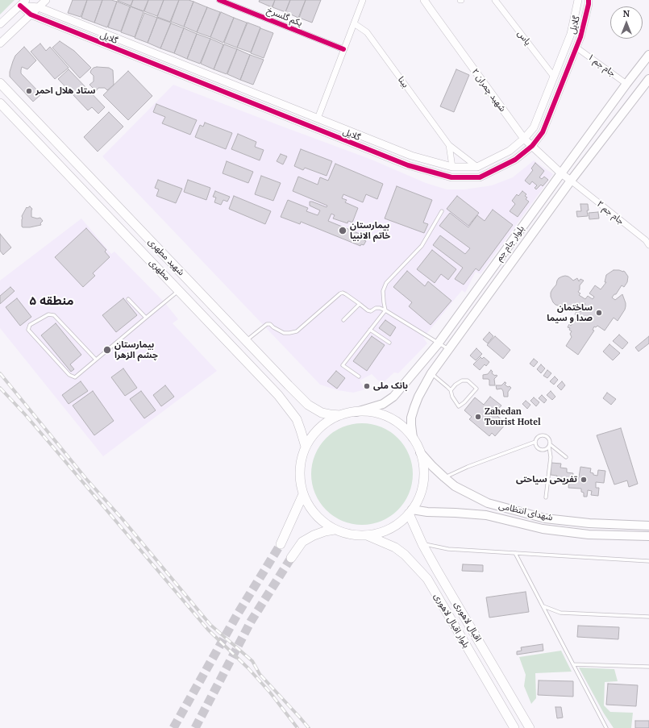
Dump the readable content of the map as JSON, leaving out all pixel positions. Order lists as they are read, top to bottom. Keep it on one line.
{"streets":{"main road":["بلوار جام جم","شهید مطهری","مطهری","شهدای انتظامی","بلوار اقبال لاهوری","اقبال لاهوری"],"street":["یکم گلسرخ","گلایل","یاس","جام جم ۱","بینا","شهید چمران ۲","جام جم ۲"]},"crossings":[["گلایل","یاس"],["گلایل","جام جم ۱"],["گلایل","شهید چمران ۲"],["جام جم ۱","بلوار جام جم"],["شهید چمران ۲","جام جم ۲"],["شهید چمران ۲","بلوار جام جم"],["جام جم ۲","بلوار جام جم"],["شهدای انتظامی","اقبال لاهوری"]],"districts":["منطقه ۵"],"places":["ستاد هلال احمر","بیمارستان خاتم الانبیا","ساختمان صدا و سیما","بیمارستان چشم الزهرا","بانک ملی","Zahedan Tourist Hotel","تفریحی سیاحتی"],"north":"top"}
